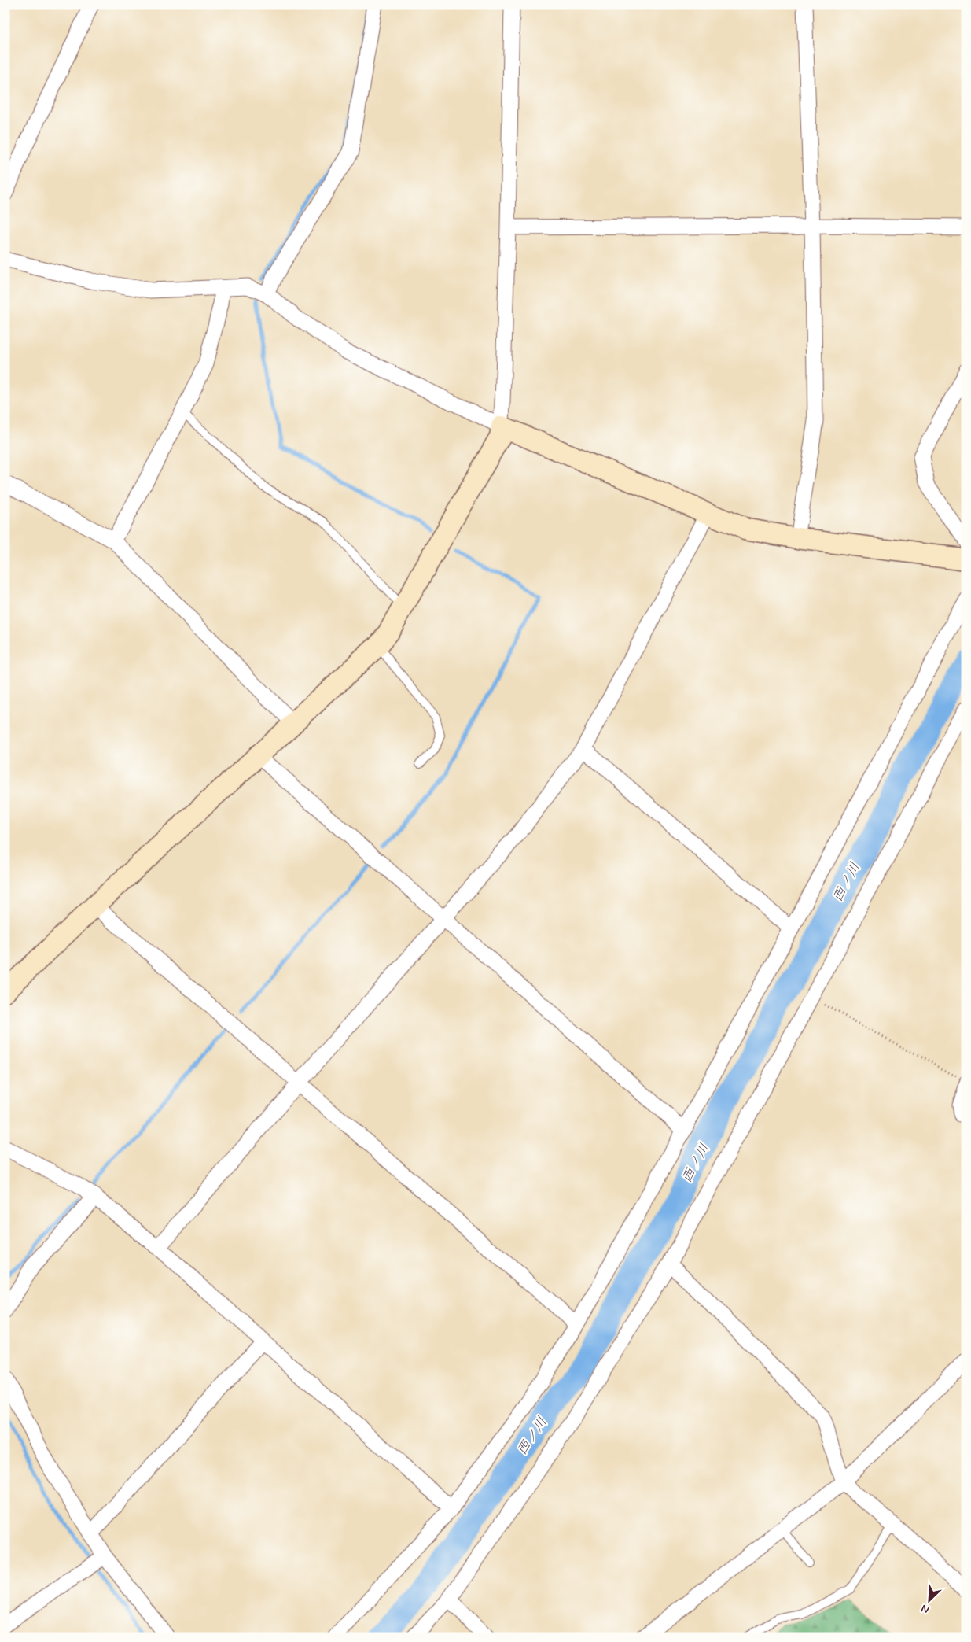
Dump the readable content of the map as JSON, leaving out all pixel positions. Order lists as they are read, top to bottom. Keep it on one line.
{"water":["西ノ川"],"north":"bottom left"}
